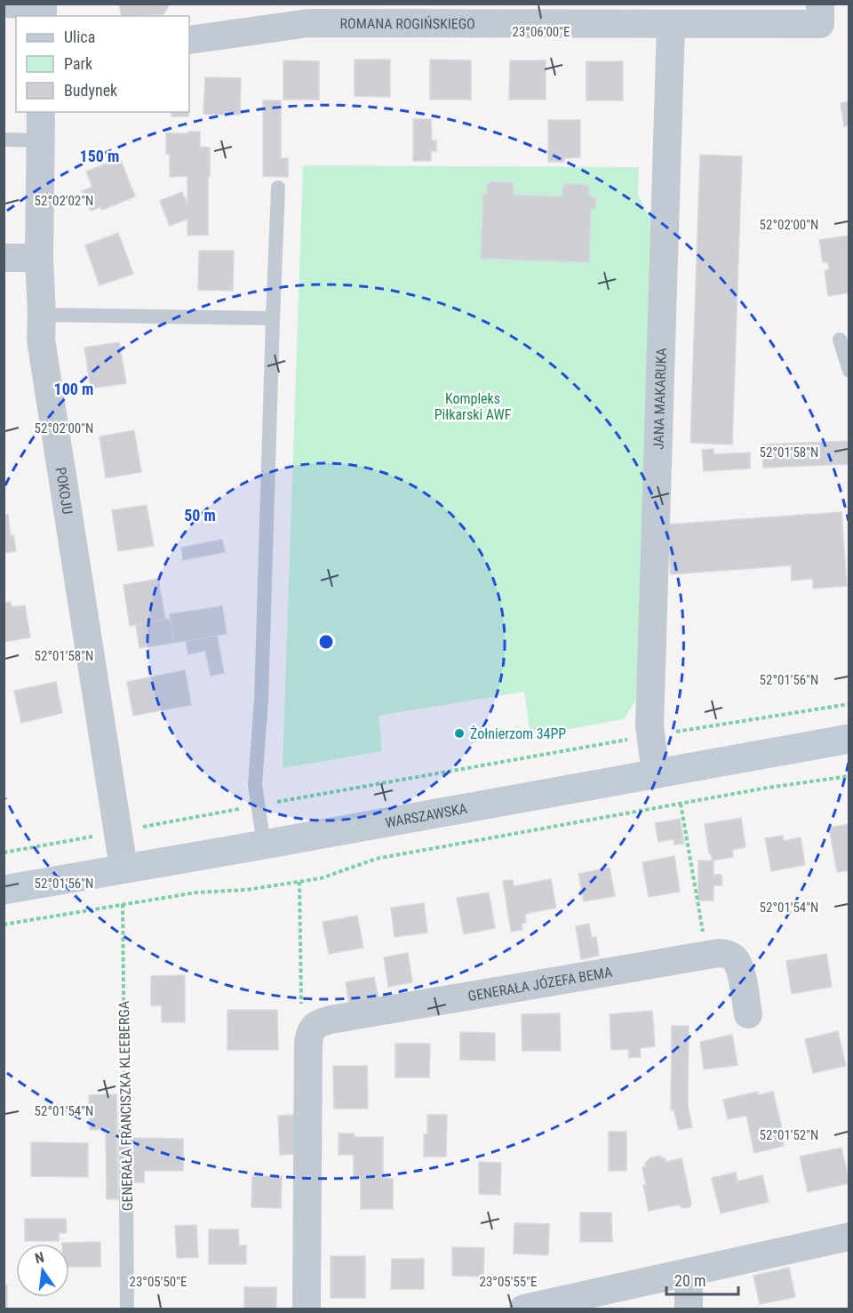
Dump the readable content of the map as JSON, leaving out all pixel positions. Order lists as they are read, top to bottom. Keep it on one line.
{"streets":{"street":["ROMANA ROGIŃSKIEGO","JANA MAKARUKA","POKOJU","WARSZAWSKA","GENERAŁA JÓZEFA BEMA"],"lane":["GENERAŁA FRANCISZKA KLEEBERGA"]},"crossings":[["ROMANA ROGIŃSKIEGO","JANA MAKARUKA"],["JANA MAKARUKA","WARSZAWSKA"],["POKOJU","WARSZAWSKA"]],"parks":["Kompleks Piłkarski AWF"],"places":["Żołnierzom 34PP"],"legend":["Ulica","Park","Budynek"],"scale_bar":"20 m","north":"top","coordinates":["23°06'00\"E","52°02'02\"N","52°02'00\"N","52°01'58\"N","52°01'56\"N","52°01'54\"N","52°01'52\"N","23°05'50\"E","23°05'55\"E"],"rings":["150 m","100 m","50 m"]}
